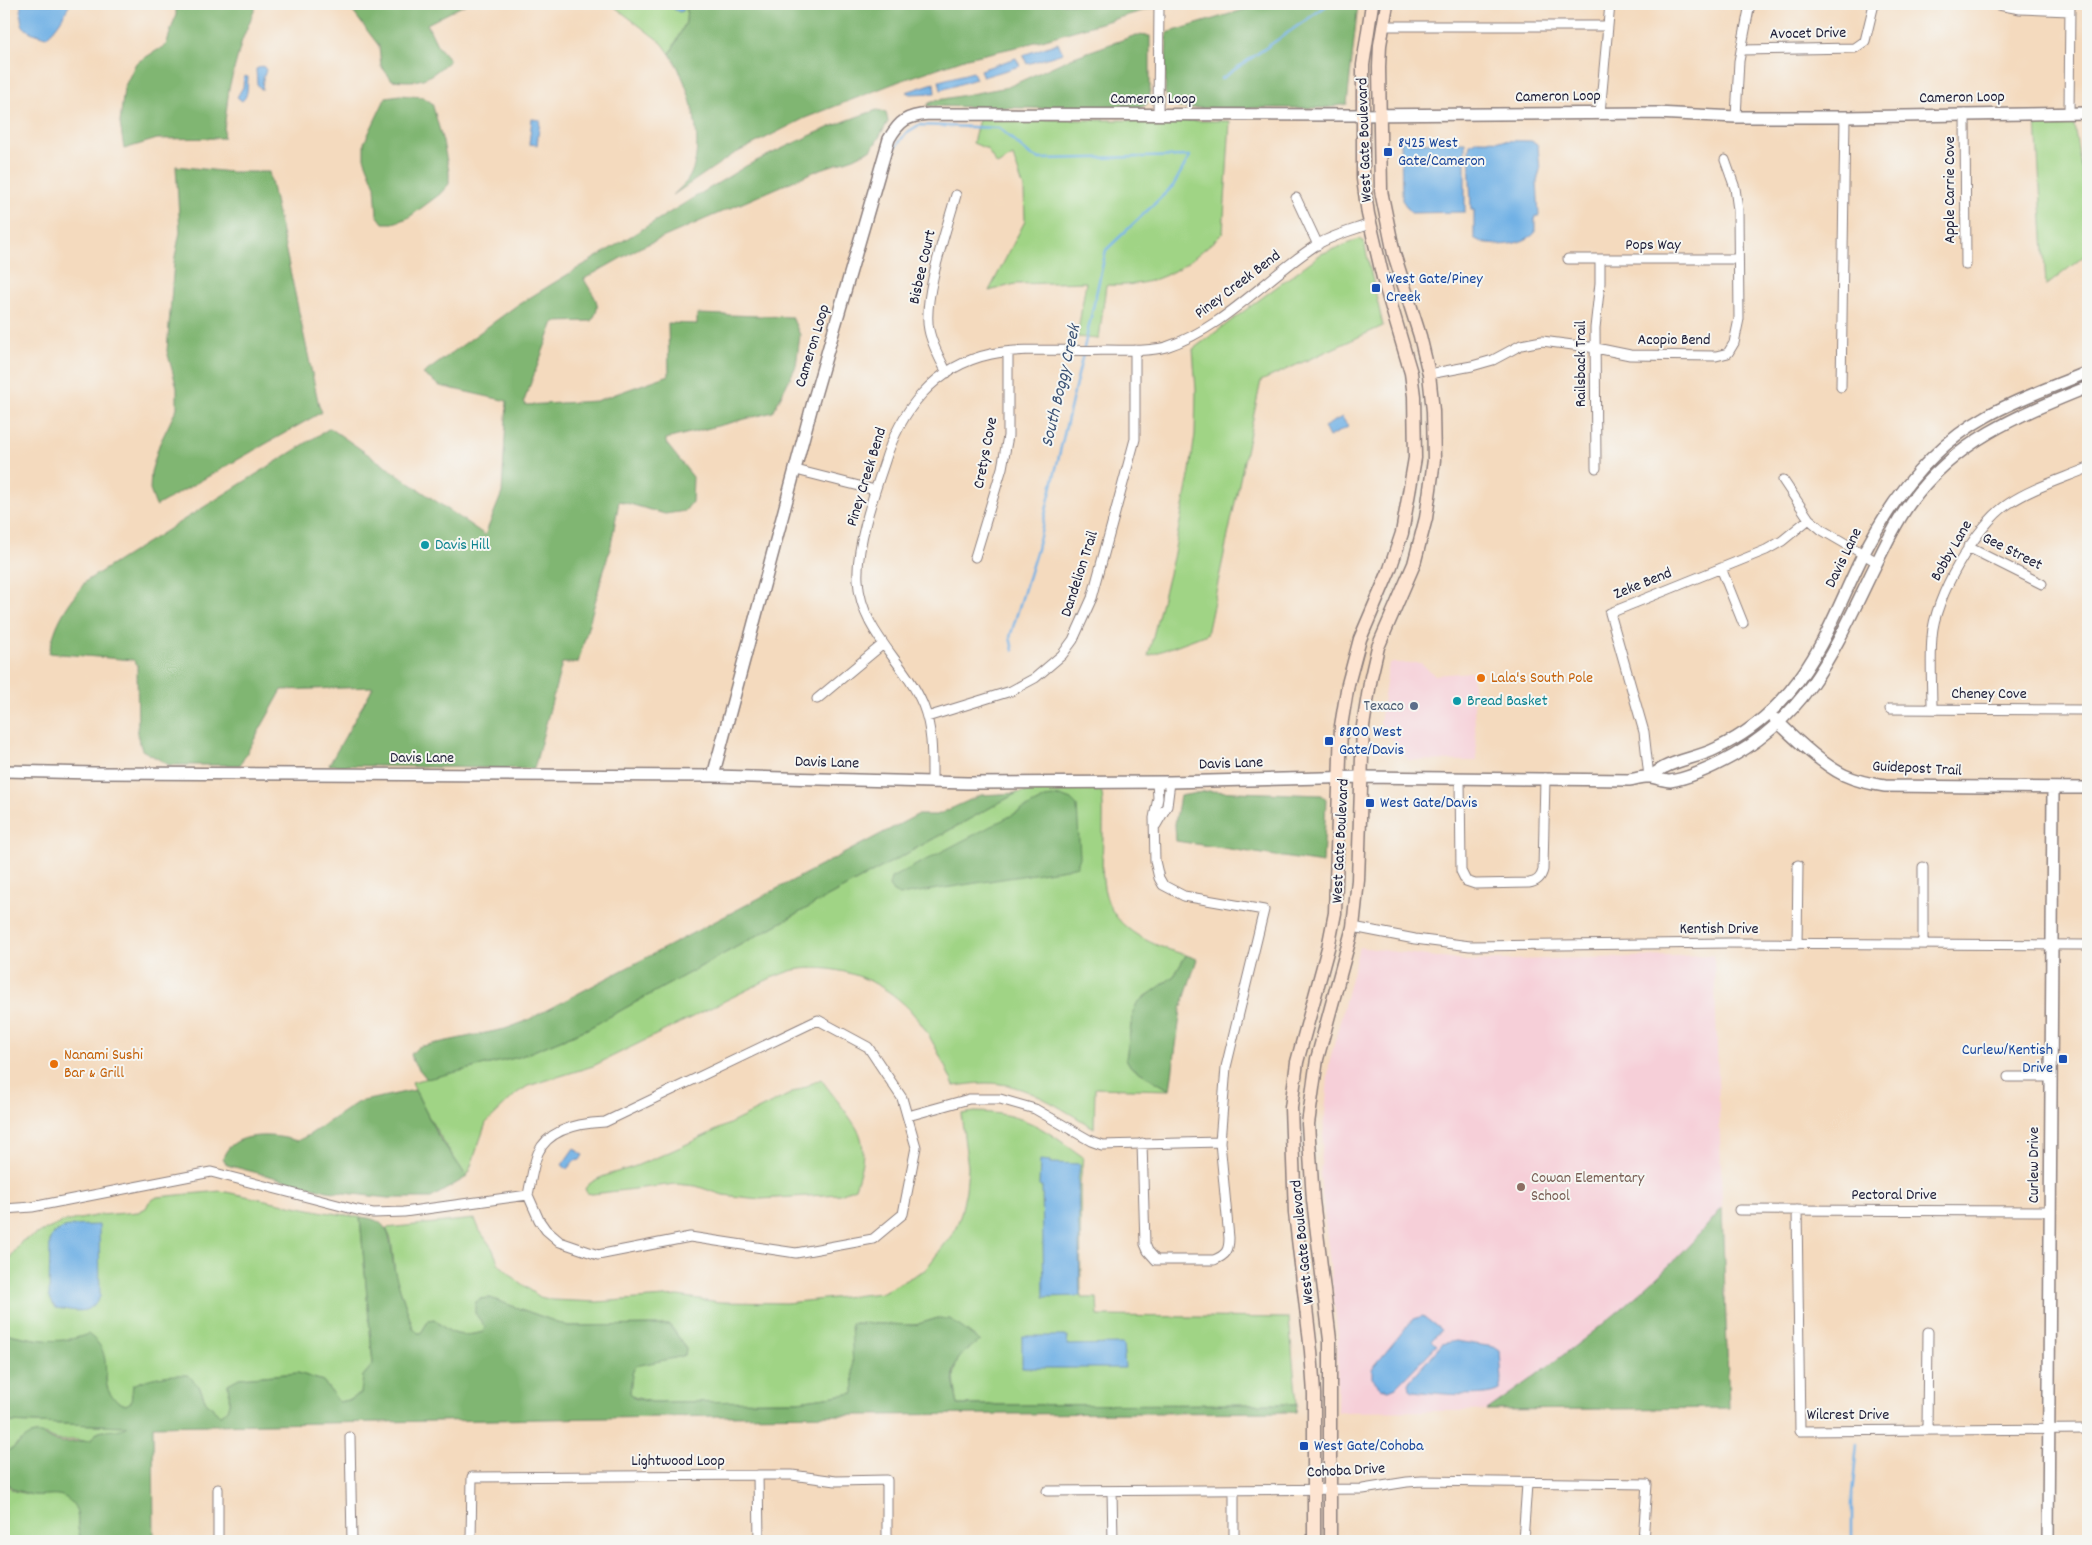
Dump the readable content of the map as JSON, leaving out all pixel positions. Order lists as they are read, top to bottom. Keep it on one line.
{"streets":{"main road":["West Gate Boulevard"],"street":["Avocet Drive","Cameron Loop","Apple Carrie Cove","Pops Way","Bisbee Court","Piney Creek Bend","Acopio Bend","Railsback Trail","Cretys Cove","Bobby Lane","Gee Street","Davis Lane","Dandelion Trail","Zeke Bend","Cheney Cove","Guidepost Trail","Kentish Drive","Curlew Drive","Pectoral Drive","Wilcrest Drive","Lightwood Loop","Cohoba Drive"]},"crossings":[["Cameron Loop","West Gate Boulevard"],["Cameron Loop","Apple Carrie Cove"],["Cameron Loop","Davis Lane"],["West Gate Boulevard","Piney Creek Bend"],["West Gate Boulevard","Acopio Bend"],["West Gate Boulevard","Davis Lane"],["West Gate Boulevard","Kentish Drive"],["West Gate Boulevard","Cohoba Drive"],["Pops Way","Acopio Bend"],["Pops Way","Railsback Trail"],["Bisbee Court","Piney Creek Bend"],["Piney Creek Bend","Cretys Cove"],["Piney Creek Bend","Davis Lane"],["Piney Creek Bend","Dandelion Trail"],["Acopio Bend","Railsback Trail"],["Bobby Lane","Gee Street"],["Bobby Lane","Cheney Cove"],["Davis Lane","Zeke Bend"],["Davis Lane","Guidepost Trail"],["Guidepost Trail","Curlew Drive"],["Kentish Drive","Curlew Drive"],["Curlew Drive","Pectoral Drive"],["Curlew Drive","Wilcrest Drive"],["Pectoral Drive","Wilcrest Drive"]],"water":["South Boggy Creek"],"places":{"transit":["8425 West Gate/Cameron","West Gate/Piney Creek","8800 West Gate/Davis","West Gate/Davis","Curlew/Kentish Drive","West Gate/Cohoba"],"other":["Davis Hill","Lala's South Pole","Bread Basket","Texaco","Nanami Sushi Bar & Grill","Cowan Elementary School"]}}
